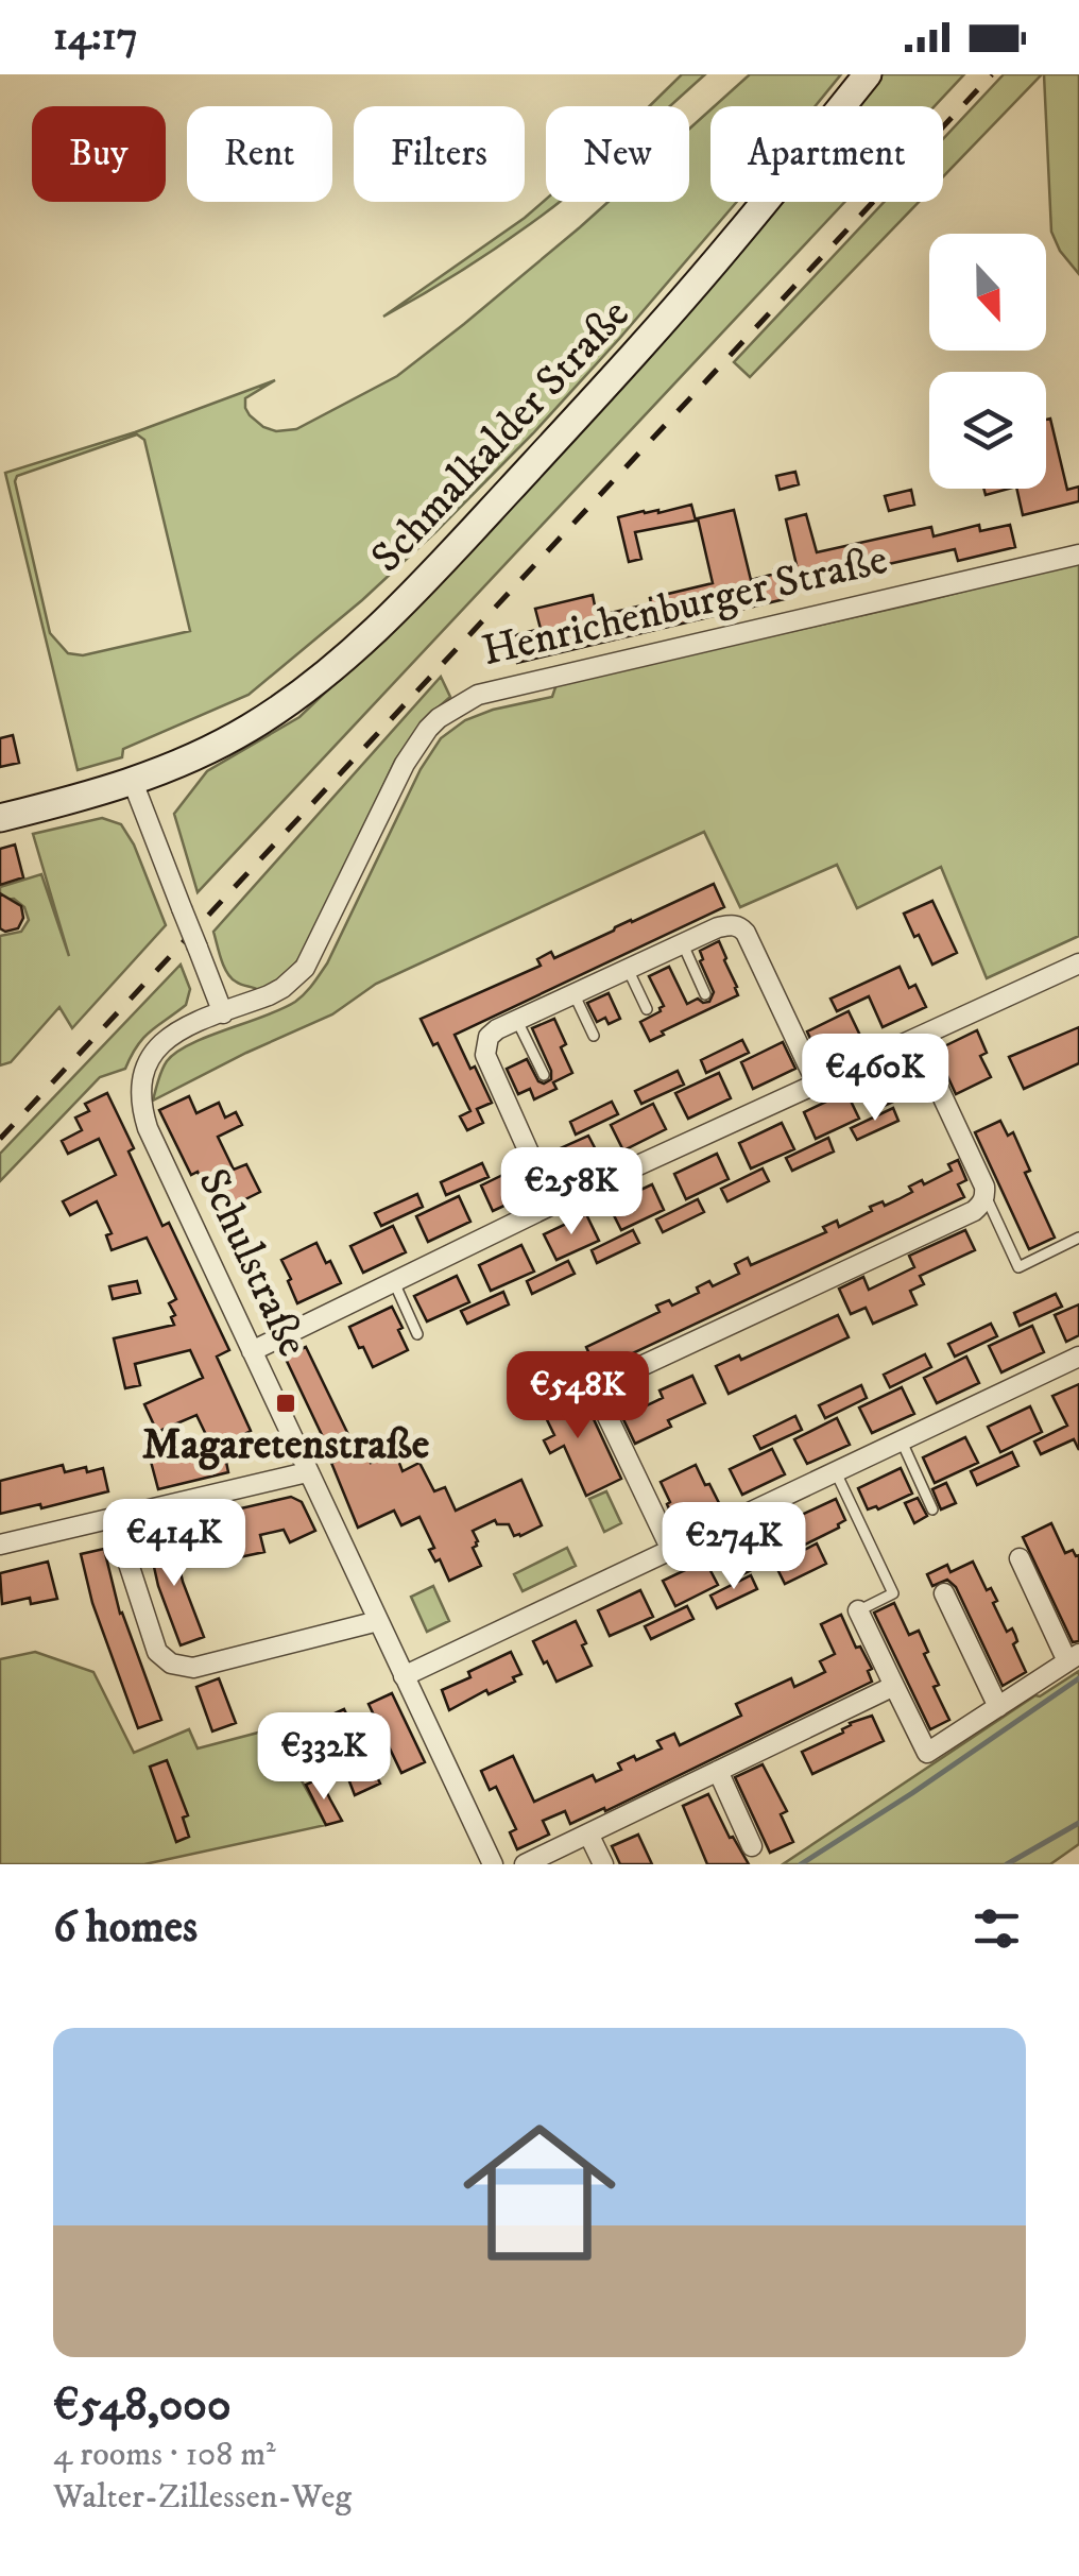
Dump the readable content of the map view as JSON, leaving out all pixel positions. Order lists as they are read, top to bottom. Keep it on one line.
{"streets":{"main road":["Schmalkalder Straße"],"street":["Henrichenburger Straße","Schulstraße"]},"crossings":[["Henrichenburger Straße","Schulstraße"]],"places":{"transit":["Magaretenstraße"]},"north":"bottom","page":{"status":"14:17","chip":["Buy","Rent","Filters","New","Apartment"],"price":["€460K","€258K","€548K","€414K","€274K","€332K"],"heading":"6 homes","list":[{"name":"€548,000","note":"4 rooms · 108 m² · Walter-Zillessen-Weg"}]}}
